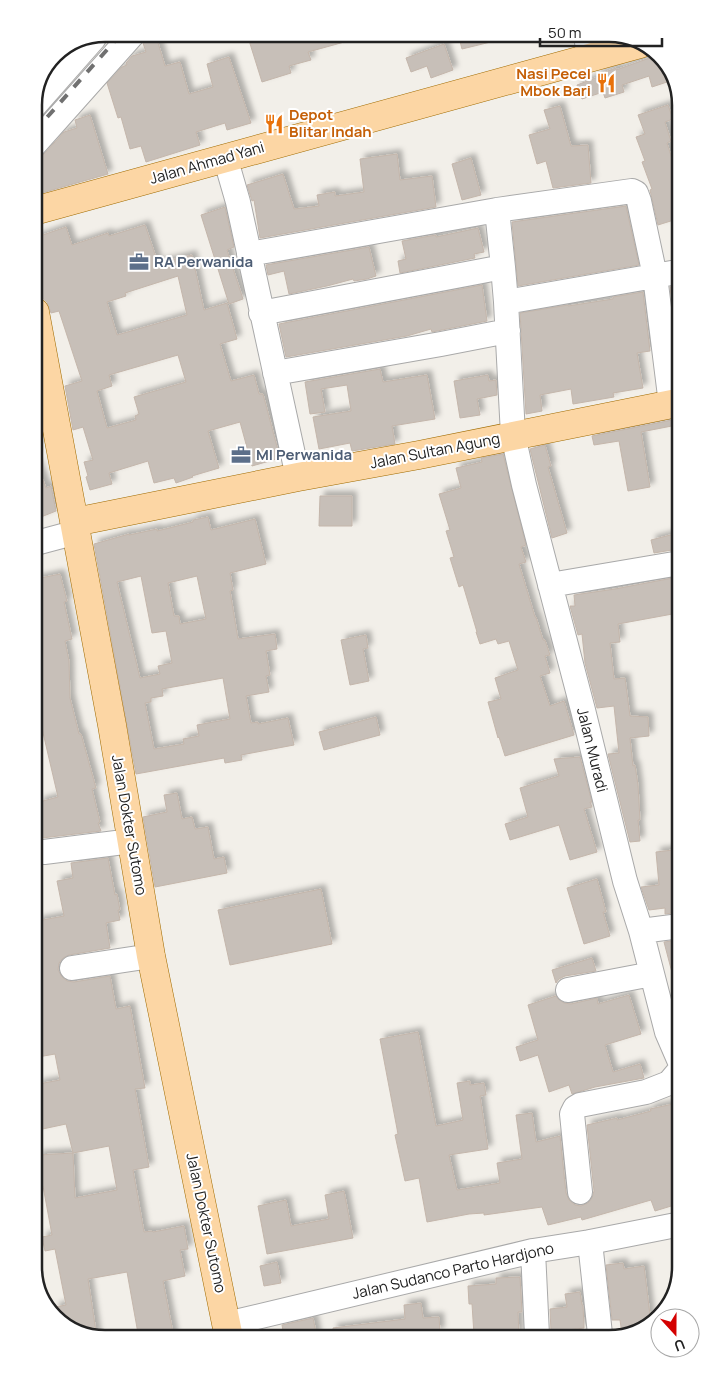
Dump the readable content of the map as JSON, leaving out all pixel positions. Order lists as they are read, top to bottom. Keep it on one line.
{"streets":{"main road":["Jalan Ahmad Yani","Jalan Sultan Agung","Jalan Dokter Sutomo"],"street":["Jalan Muradi","Jalan Sudanco Parto Hardjono"]},"crossings":[["Jalan Sultan Agung","Jalan Muradi"],["Jalan Sultan Agung","Jalan Dokter Sutomo"]],"places":{"restaurant":["Nasi Pecel Mbok Bari","Depot Blitar Indah"],"office":["RA Perwanida","MI Perwanida"]},"scale_bar":"50 m","north":"bottom"}
